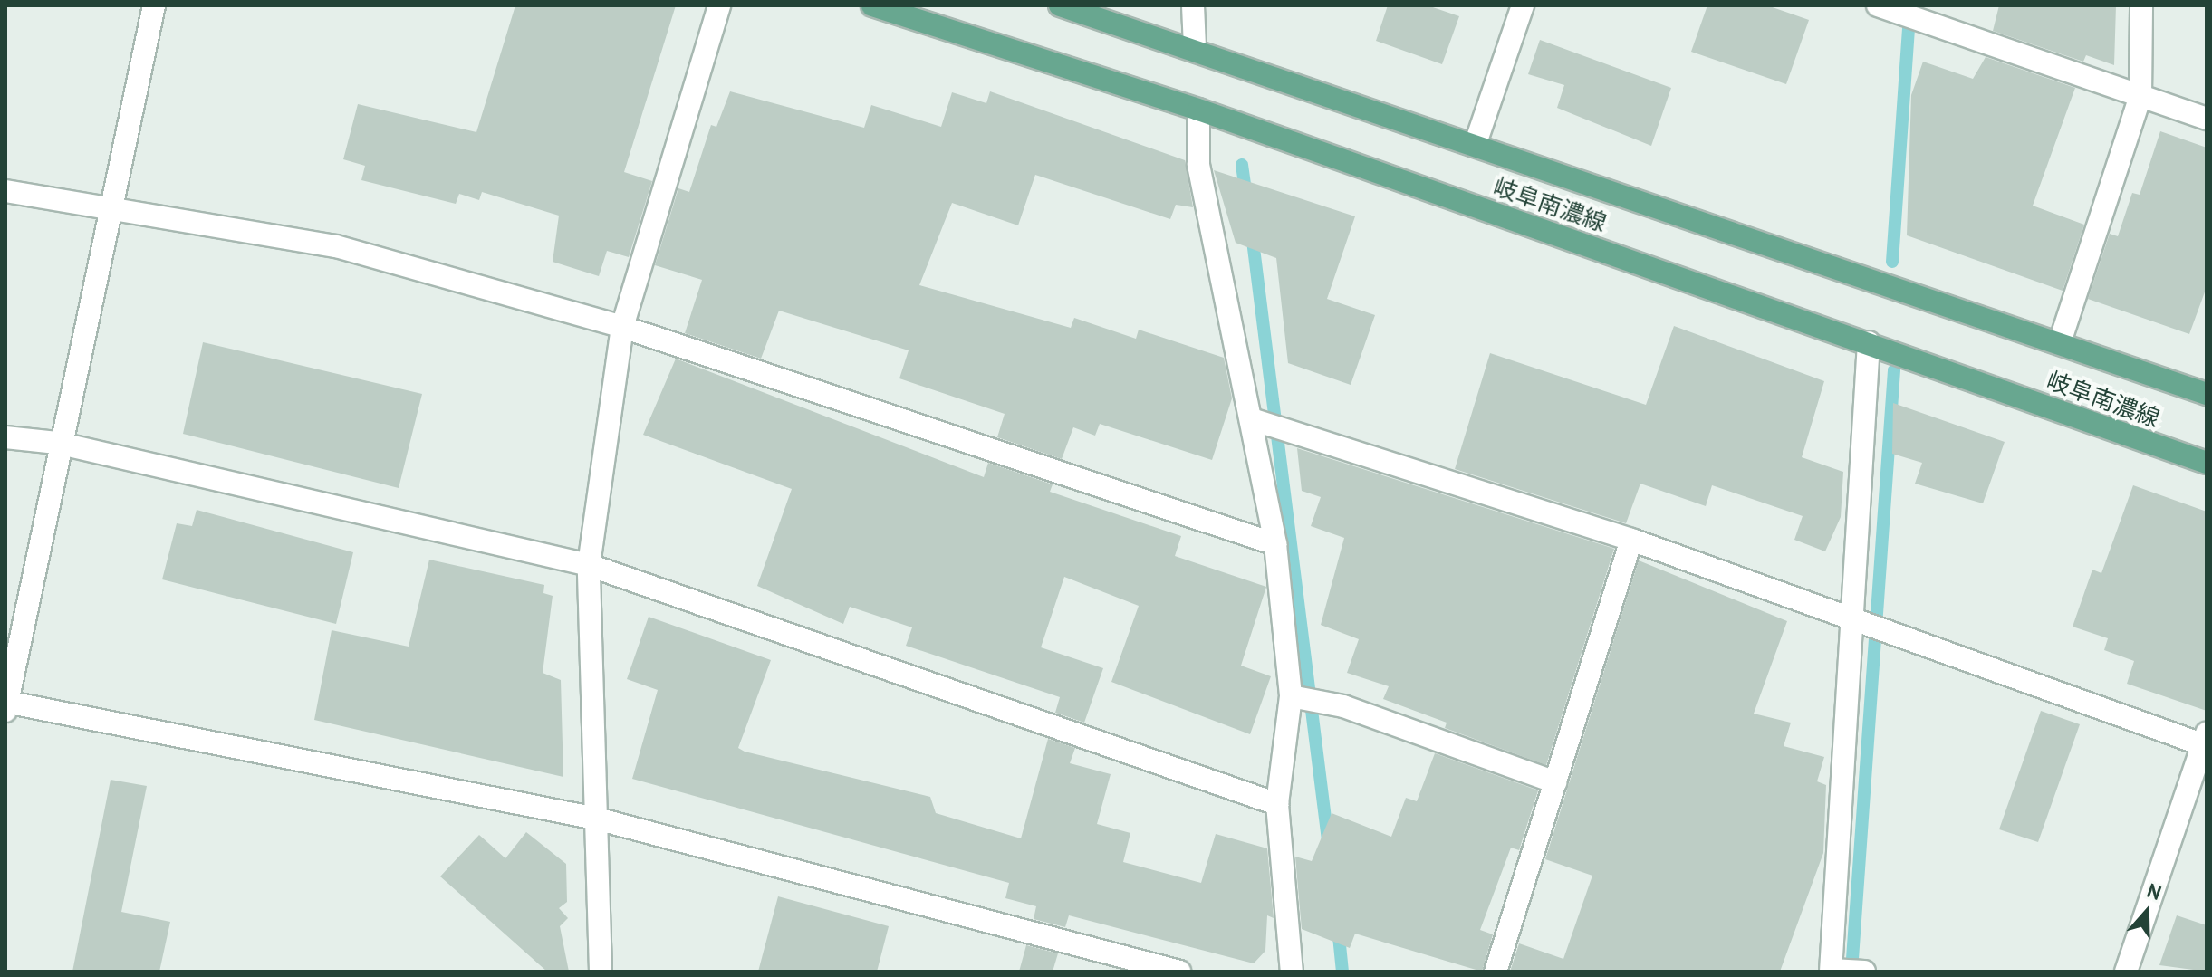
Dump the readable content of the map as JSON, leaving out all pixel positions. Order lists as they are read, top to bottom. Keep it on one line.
{"streets":{"main road":["岐阜南濃線"]},"north":"top"}
